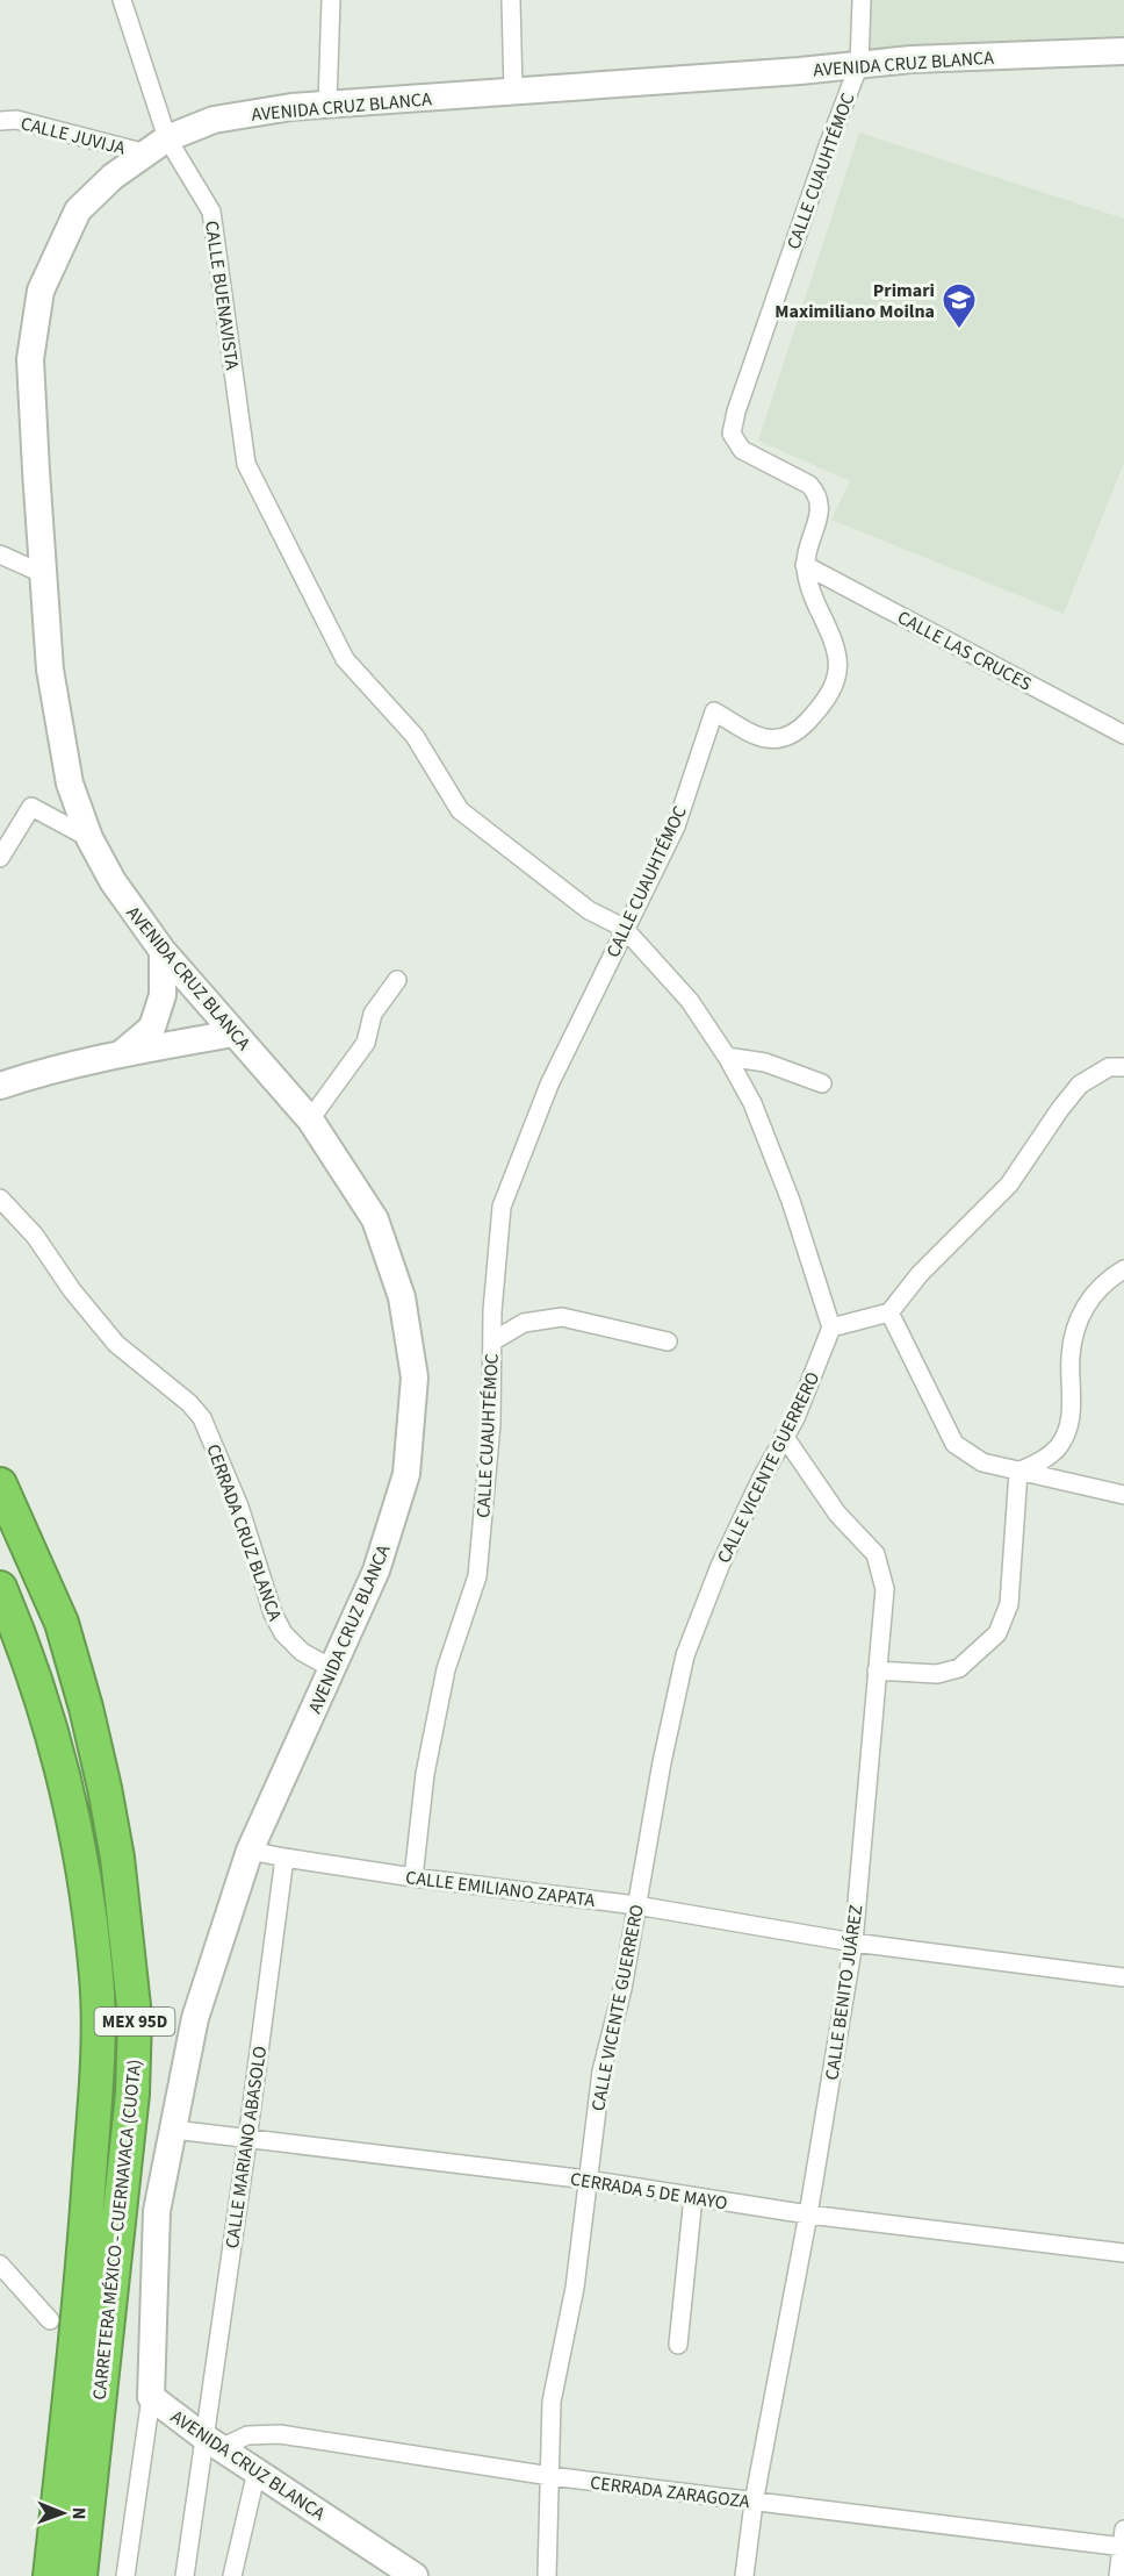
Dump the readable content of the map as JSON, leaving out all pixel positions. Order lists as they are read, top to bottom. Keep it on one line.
{"streets":{"highway":["MEX 95D","CARRETERA MÉXICO - CUERNAVACA (CUOTA)"],"main road":["AVENIDA CRUZ BLANCA"],"street":["CALLE JUVIJA","CALLE CUAUHTÉMOC","CALLE BUENAVISTA","CALLE LAS CRUCES","CALLE VICENTE GUERRERO","CERRADA CRUZ BLANCA","CALLE EMILIANO ZAPATA","CALLE BENITO JUÁREZ","CALLE MARIANO ABASOLO","CERRADA 5 DE MAYO","CERRADA ZARAGOZA"]},"crossings":[["AVENIDA CRUZ BLANCA","CALLE JUVIJA"],["AVENIDA CRUZ BLANCA","CALLE CUAUHTÉMOC"],["AVENIDA CRUZ BLANCA","CALLE BUENAVISTA"],["AVENIDA CRUZ BLANCA","CERRADA CRUZ BLANCA"],["AVENIDA CRUZ BLANCA","CALLE EMILIANO ZAPATA"],["AVENIDA CRUZ BLANCA","CALLE MARIANO ABASOLO"],["AVENIDA CRUZ BLANCA","CERRADA 5 DE MAYO"],["AVENIDA CRUZ BLANCA","CERRADA ZARAGOZA"],["CALLE JUVIJA","CALLE BUENAVISTA"],["CALLE CUAUHTÉMOC","CALLE BUENAVISTA"],["CALLE CUAUHTÉMOC","CALLE LAS CRUCES"],["CALLE CUAUHTÉMOC","CALLE EMILIANO ZAPATA"],["CALLE VICENTE GUERRERO","CALLE EMILIANO ZAPATA"],["CALLE VICENTE GUERRERO","CALLE BENITO JUÁREZ"],["CALLE VICENTE GUERRERO","CERRADA 5 DE MAYO"],["CALLE VICENTE GUERRERO","CERRADA ZARAGOZA"],["CALLE EMILIANO ZAPATA","CALLE BENITO JUÁREZ"],["CALLE EMILIANO ZAPATA","CALLE MARIANO ABASOLO"],["CALLE BENITO JUÁREZ","CERRADA 5 DE MAYO"],["CALLE BENITO JUÁREZ","CERRADA ZARAGOZA"],["CALLE MARIANO ABASOLO","CERRADA 5 DE MAYO"],["CALLE MARIANO ABASOLO","CERRADA ZARAGOZA"]],"places":{"school or university":["Primari Maximiliano Moilna"]},"north":"right"}
